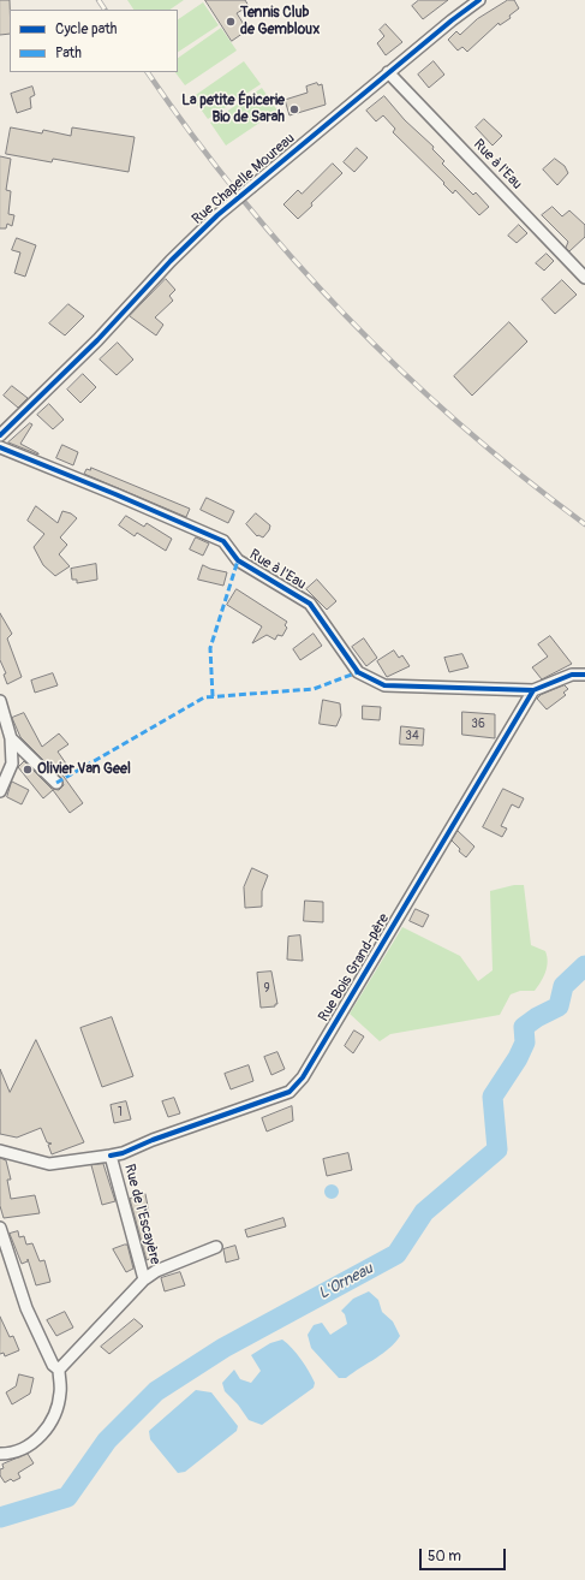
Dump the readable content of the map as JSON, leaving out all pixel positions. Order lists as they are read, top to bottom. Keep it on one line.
{"streets":{"street":["Rue à l'Eau","Rue Chapelle Moureau","Rue Bois Grand-père","Rue de l'Escayère"]},"crossings":[["Rue à l'Eau","Rue Chapelle Moureau"],["Rue à l'Eau","Rue Bois Grand-père"],["Rue Bois Grand-père","Rue de l'Escayère"]],"water":["L'Orneau"],"places":["Tennis Club de Gembloux","La petite Épicerie Bio de Sarah","Olivier Van Geel"],"house_numbers":["36","34","9","1"],"legend":["Cycle path","Path"],"scale_bar":"50 m"}
